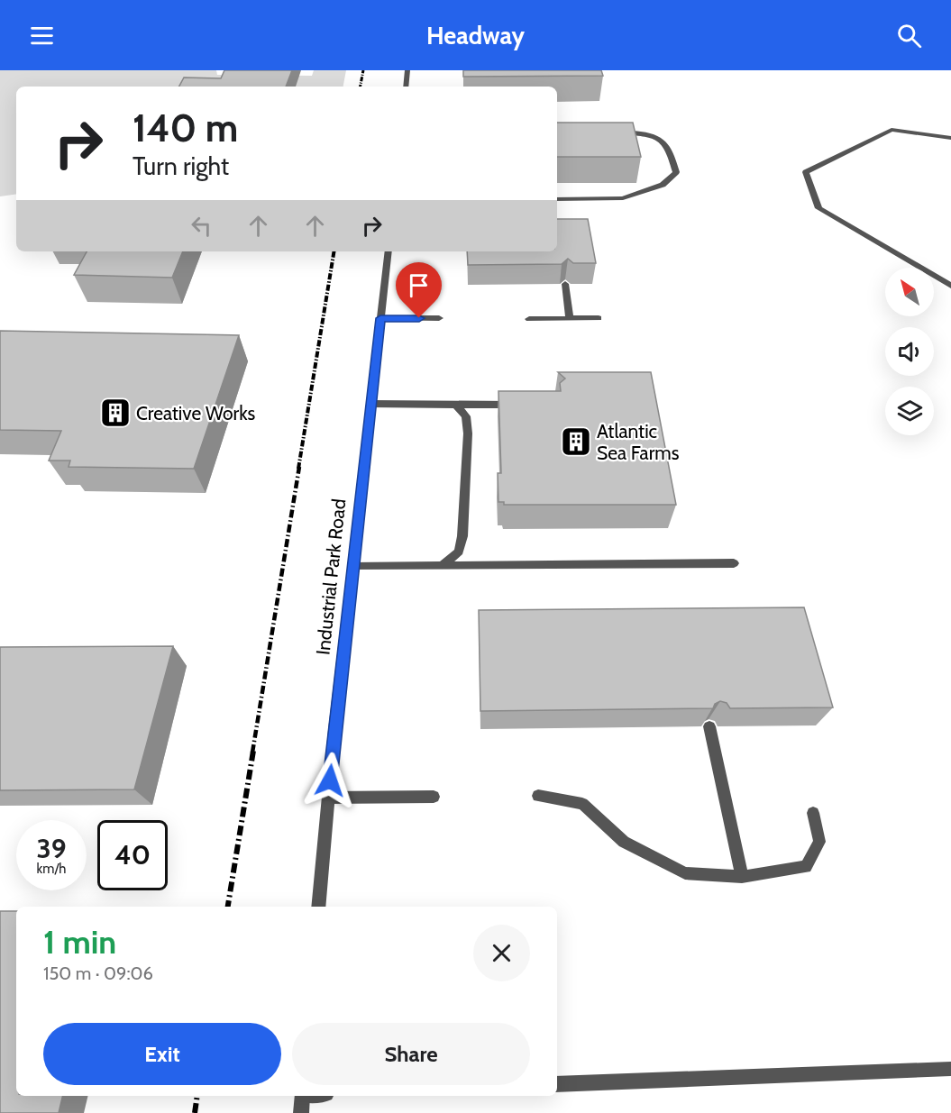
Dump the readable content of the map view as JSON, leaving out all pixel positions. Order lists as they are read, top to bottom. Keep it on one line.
{"streets":{"street":["Industrial Park Road"]},"places":{"building":["Creative Works","Atlantic Sea Farms"]},"north":"top left","page":{"header":"Headway","turn":["140 m","Turn right"],"speed":"39 km/h","limit":"40","heading":["1 min","150 m · 09:06"],"buttons":["Exit","Share"]}}
